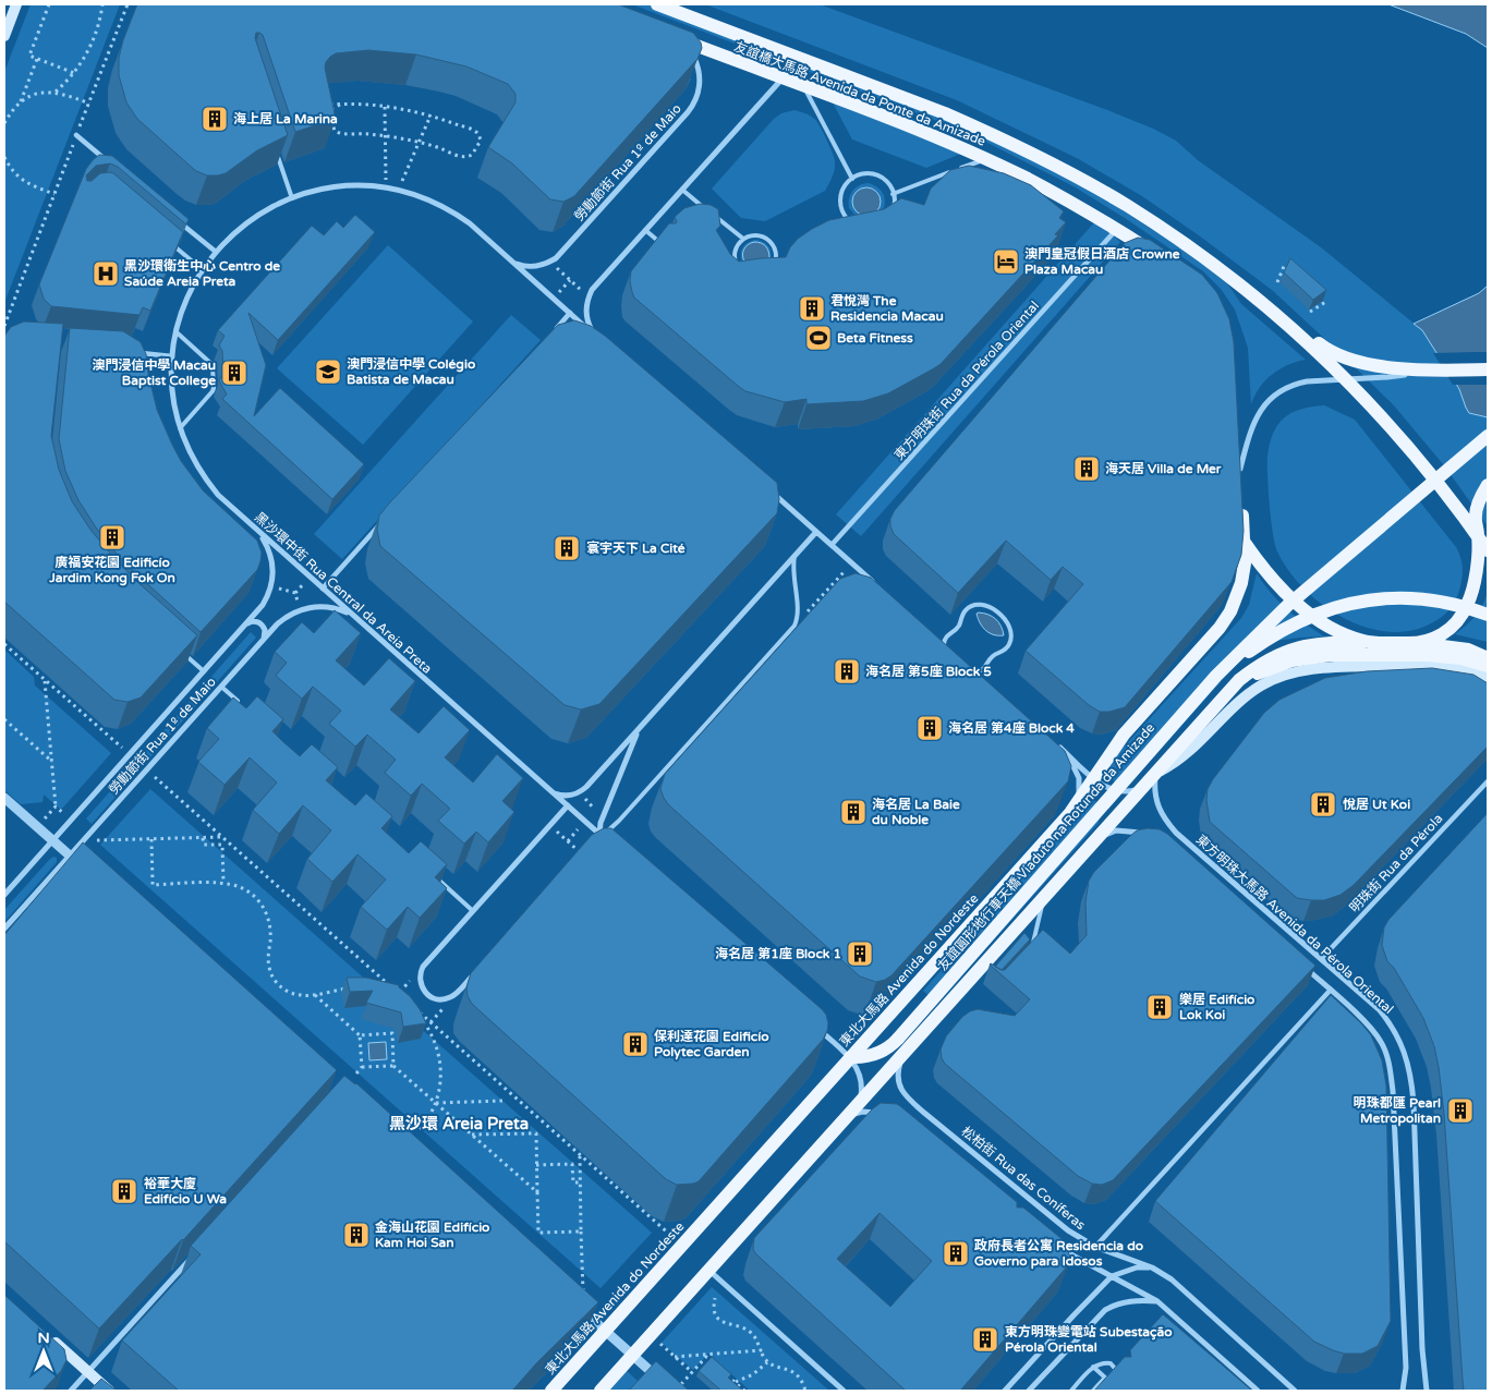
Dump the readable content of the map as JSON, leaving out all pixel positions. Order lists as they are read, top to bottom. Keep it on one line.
{"streets":{"main road":["友誼橋大馬路 Avenida da Ponte da Amizade","友誼圓形地行車天橋 Viaduto na Rotunda da Amizade","東北大馬路 Avenida do Nordeste"],"street":["勞動節街 Rua 1º de Maio","東方明珠街 Rua da Pérola Oriental","黑沙環中街 Rua Central da Areia Preta","明珠街 Rua da Pérola","東方明珠大馬路 Avenida da Pérola Oriental","松柏街 Rua das Coníferas"]},"crossings":[["友誼橋大馬路 Avenida da Ponte da Amizade","勞動節街 Rua 1º de Maio"],["友誼橋大馬路 Avenida da Ponte da Amizade","東方明珠街 Rua da Pérola Oriental"],["勞動節街 Rua 1º de Maio","黑沙環中街 Rua Central da Areia Preta"],["友誼圓形地行車天橋 Viaduto na Rotunda da Amizade","東北大馬路 Avenida do Nordeste"],["明珠街 Rua da Pérola","東方明珠大馬路 Avenida da Pérola Oriental"]],"districts":["黑沙環 Areia Preta"],"places":{"building":["海上居 La Marina","君悅灣 The Residencia Macau","澳門浸信中學 Macau Baptist College","海天居 Villa de Mer","廣福安花園 Edificío Jardim Kong Fok On","寰宇天下 La Cité","海名居 第5座 Block 5","海名居 第4座 Block 4","悅居 Ut Koi","海名居 La Baie du Noble","海名居 第1座 Block 1","樂居 Edifício Lok Koi","保利達花園 Edificío Polytec Garden","明珠都匯 Pearl Metropolitan","裕華大廈 Edifício U Wa","金海山花園 Edifício Kam Hoi San","政府長者公寓 Residencia do Governo para Idosos","東方明珠變電站 Subestação Pérola Oriental"],"hotel":["澳門皇冠假日酒店 Crowne Plaza Macau"],"hospital":["黑沙環衛生中心 Centro de Saúde Areia Preta"],"sports":["Beta Fitness"],"school or university":["澳門浸信中學 Colégio Batista de Macau"]},"north":"top"}
